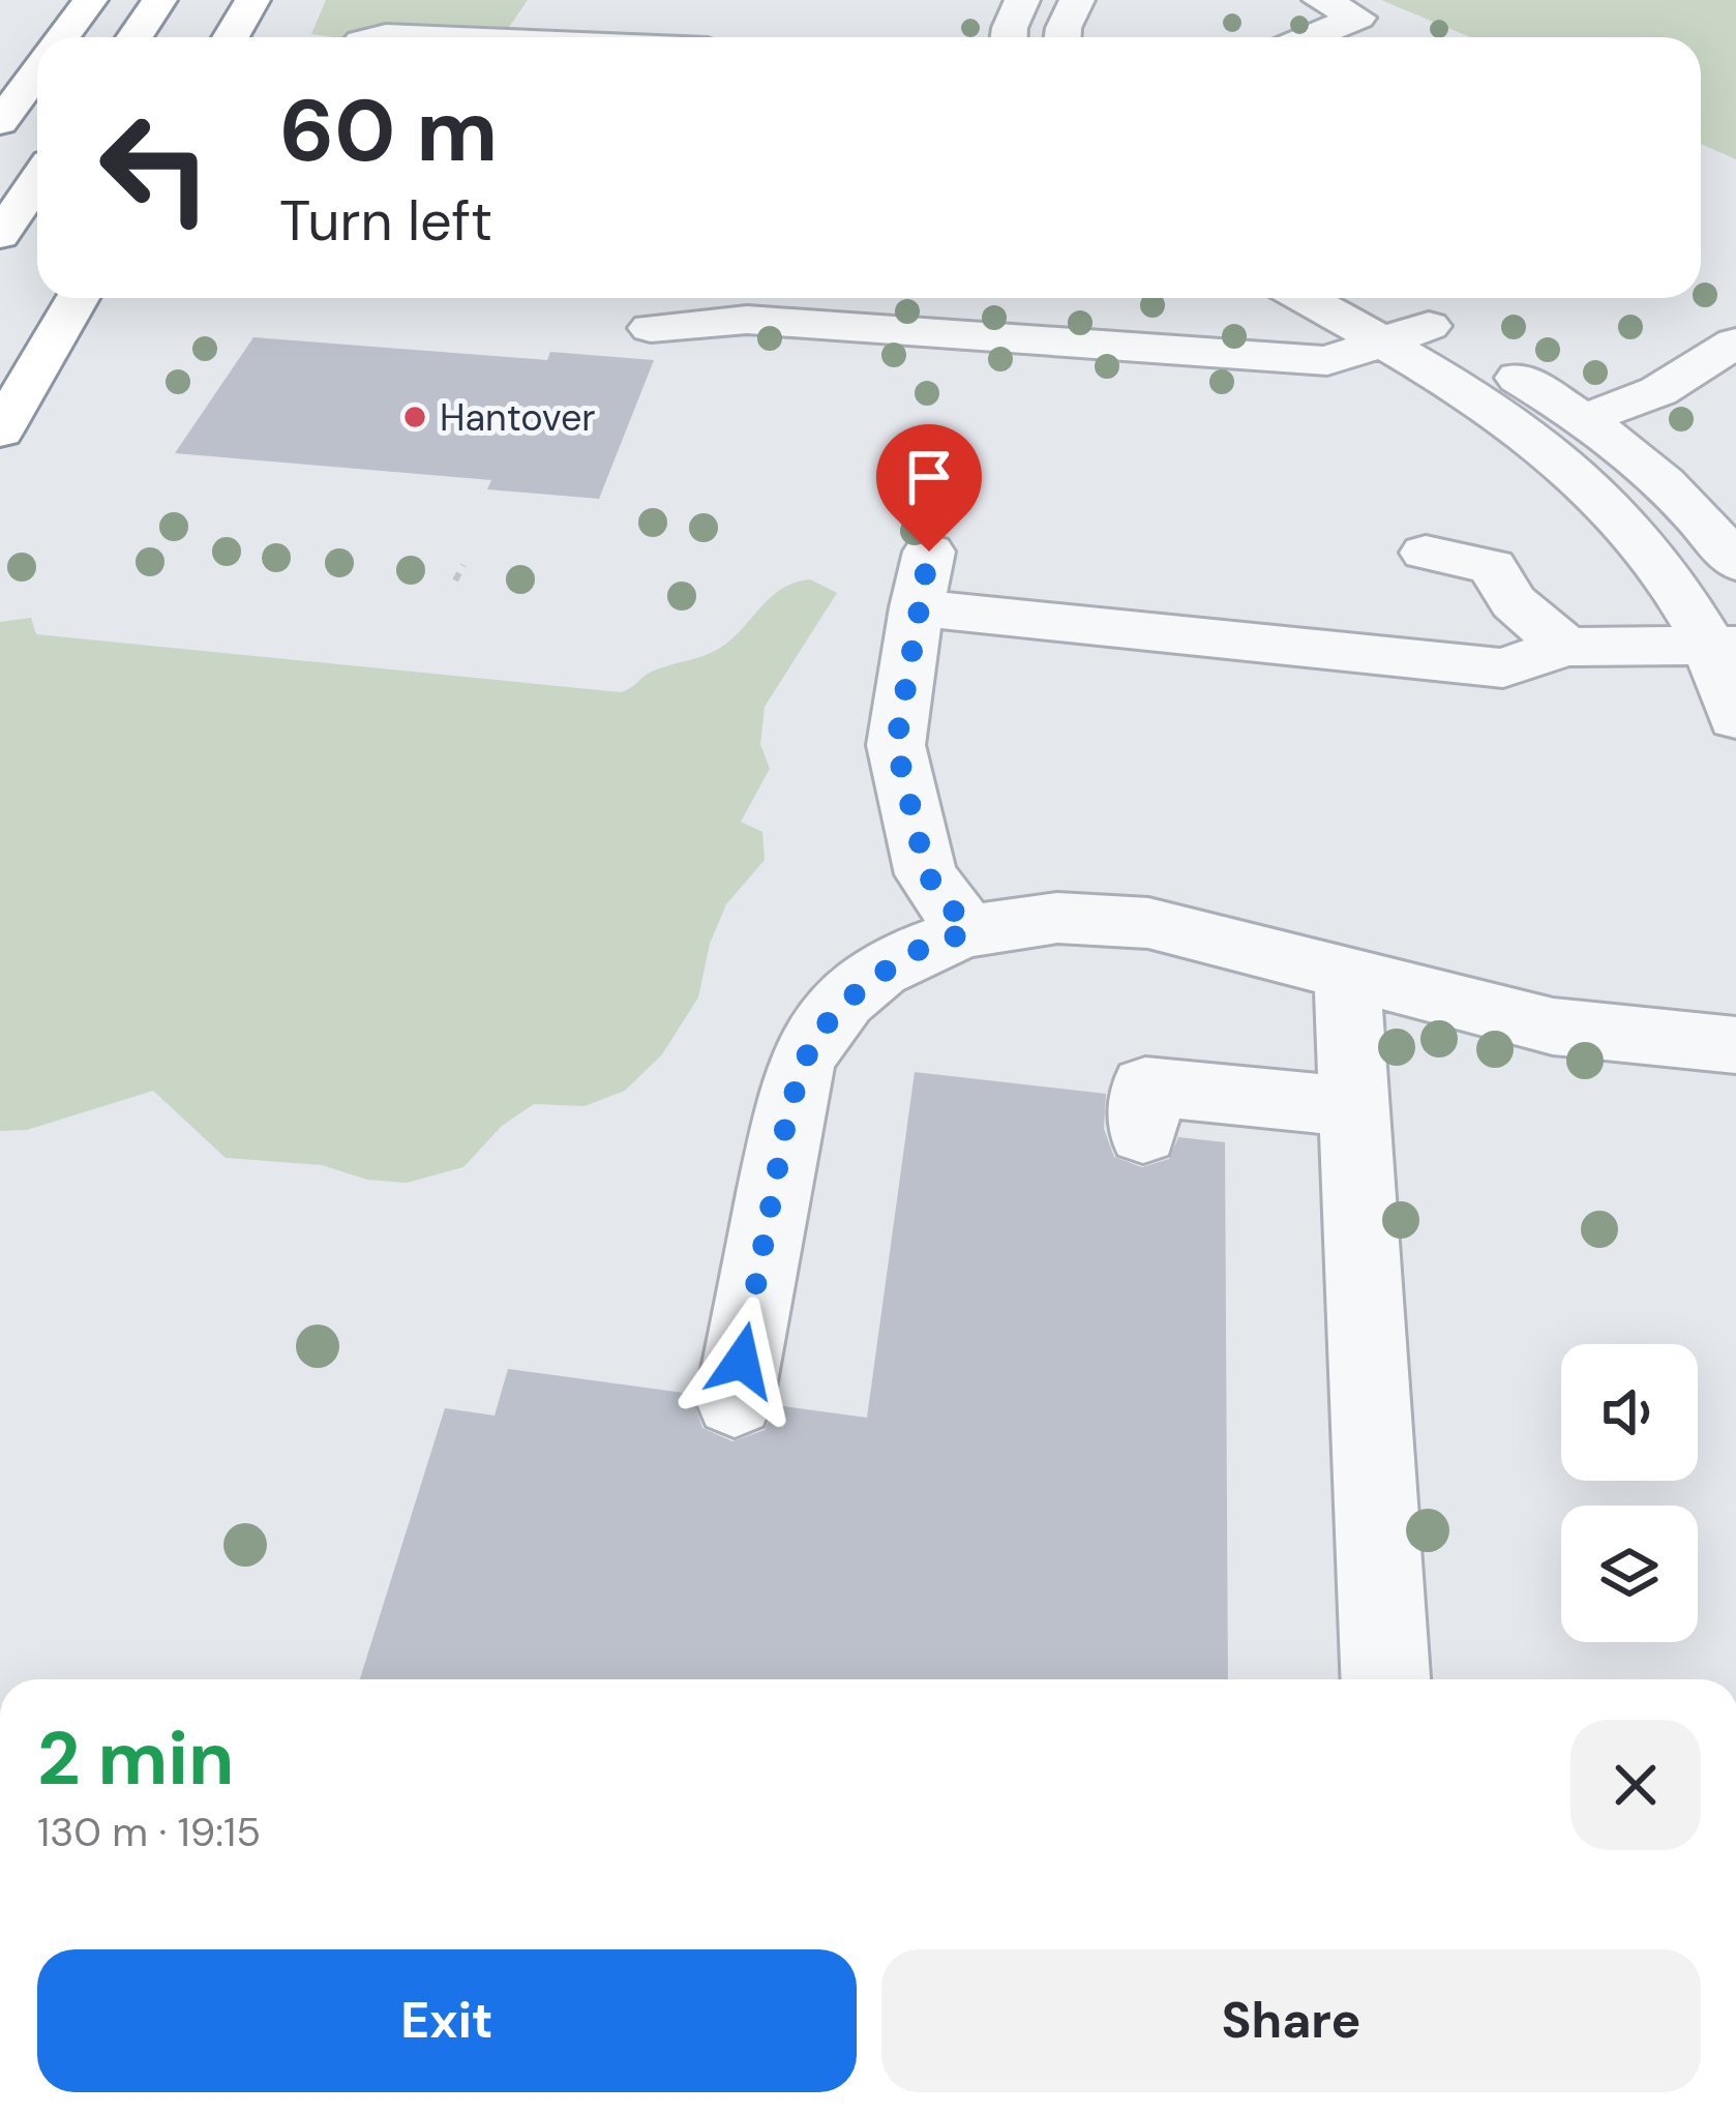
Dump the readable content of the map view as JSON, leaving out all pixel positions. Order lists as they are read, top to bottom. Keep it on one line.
{"places":["Hantover"],"page":{"turn":["60 m","Turn left"],"heading":["2 min","130 m · 19:15"],"buttons":["Exit","Share"]}}
